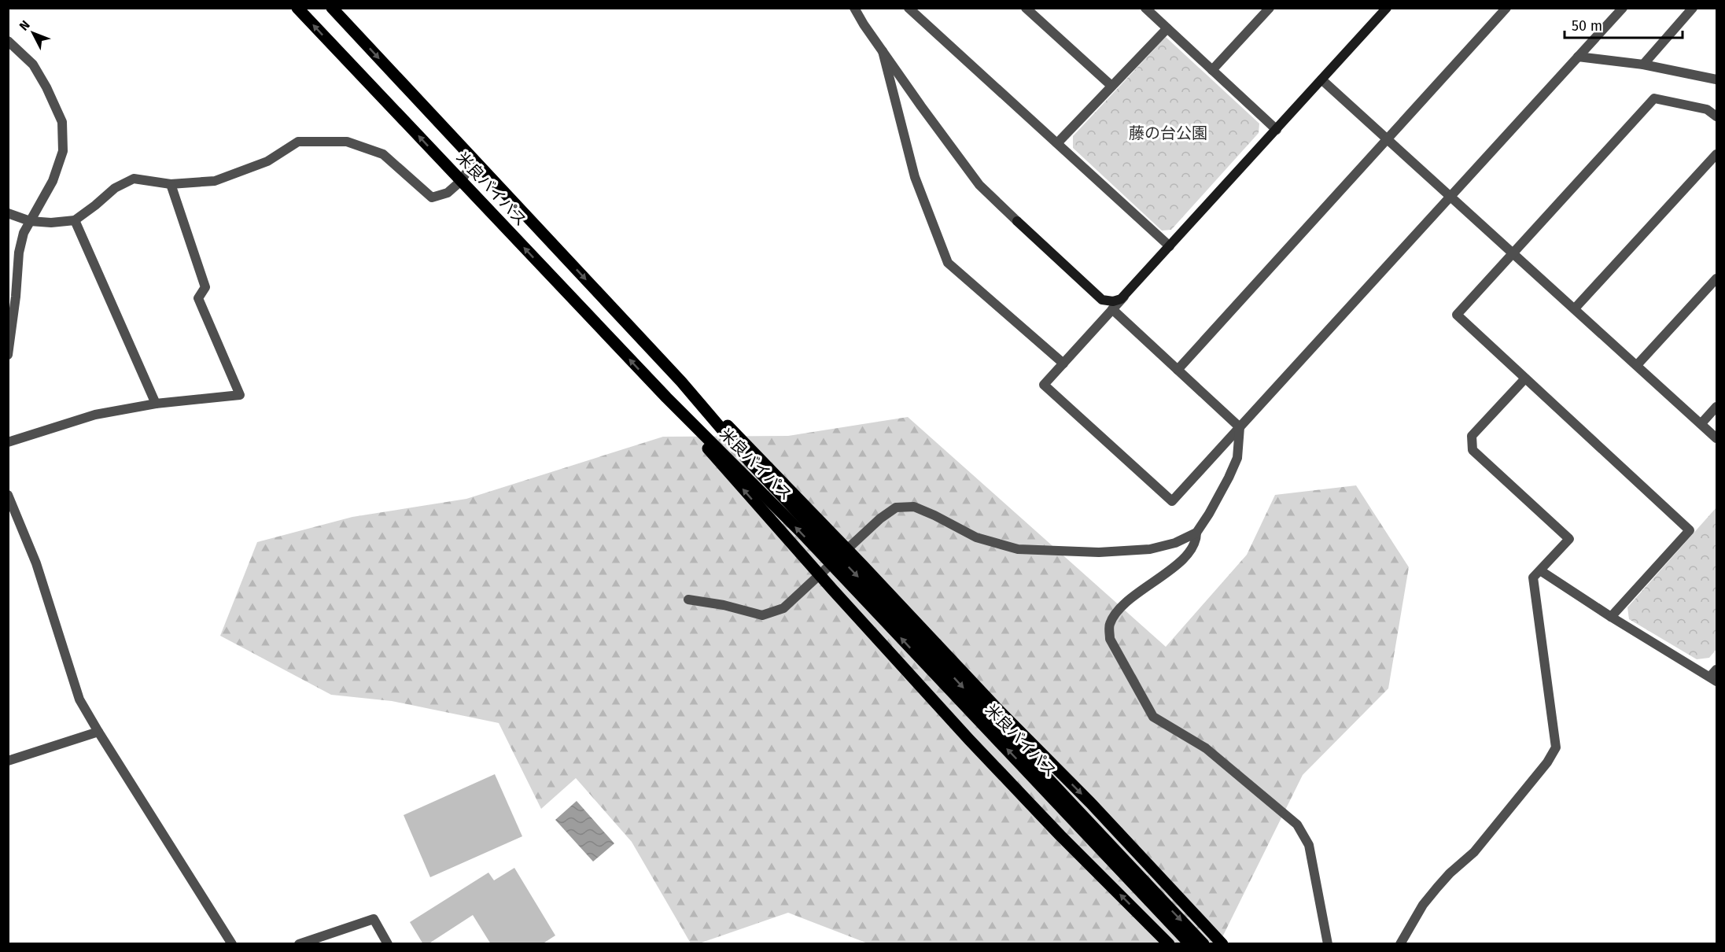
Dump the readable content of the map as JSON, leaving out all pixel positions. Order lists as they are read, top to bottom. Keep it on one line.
{"streets":{"main road":["米良バイパス"]},"parks":["藤の台公園"],"scale_bar":"50 m","north":"top left"}
